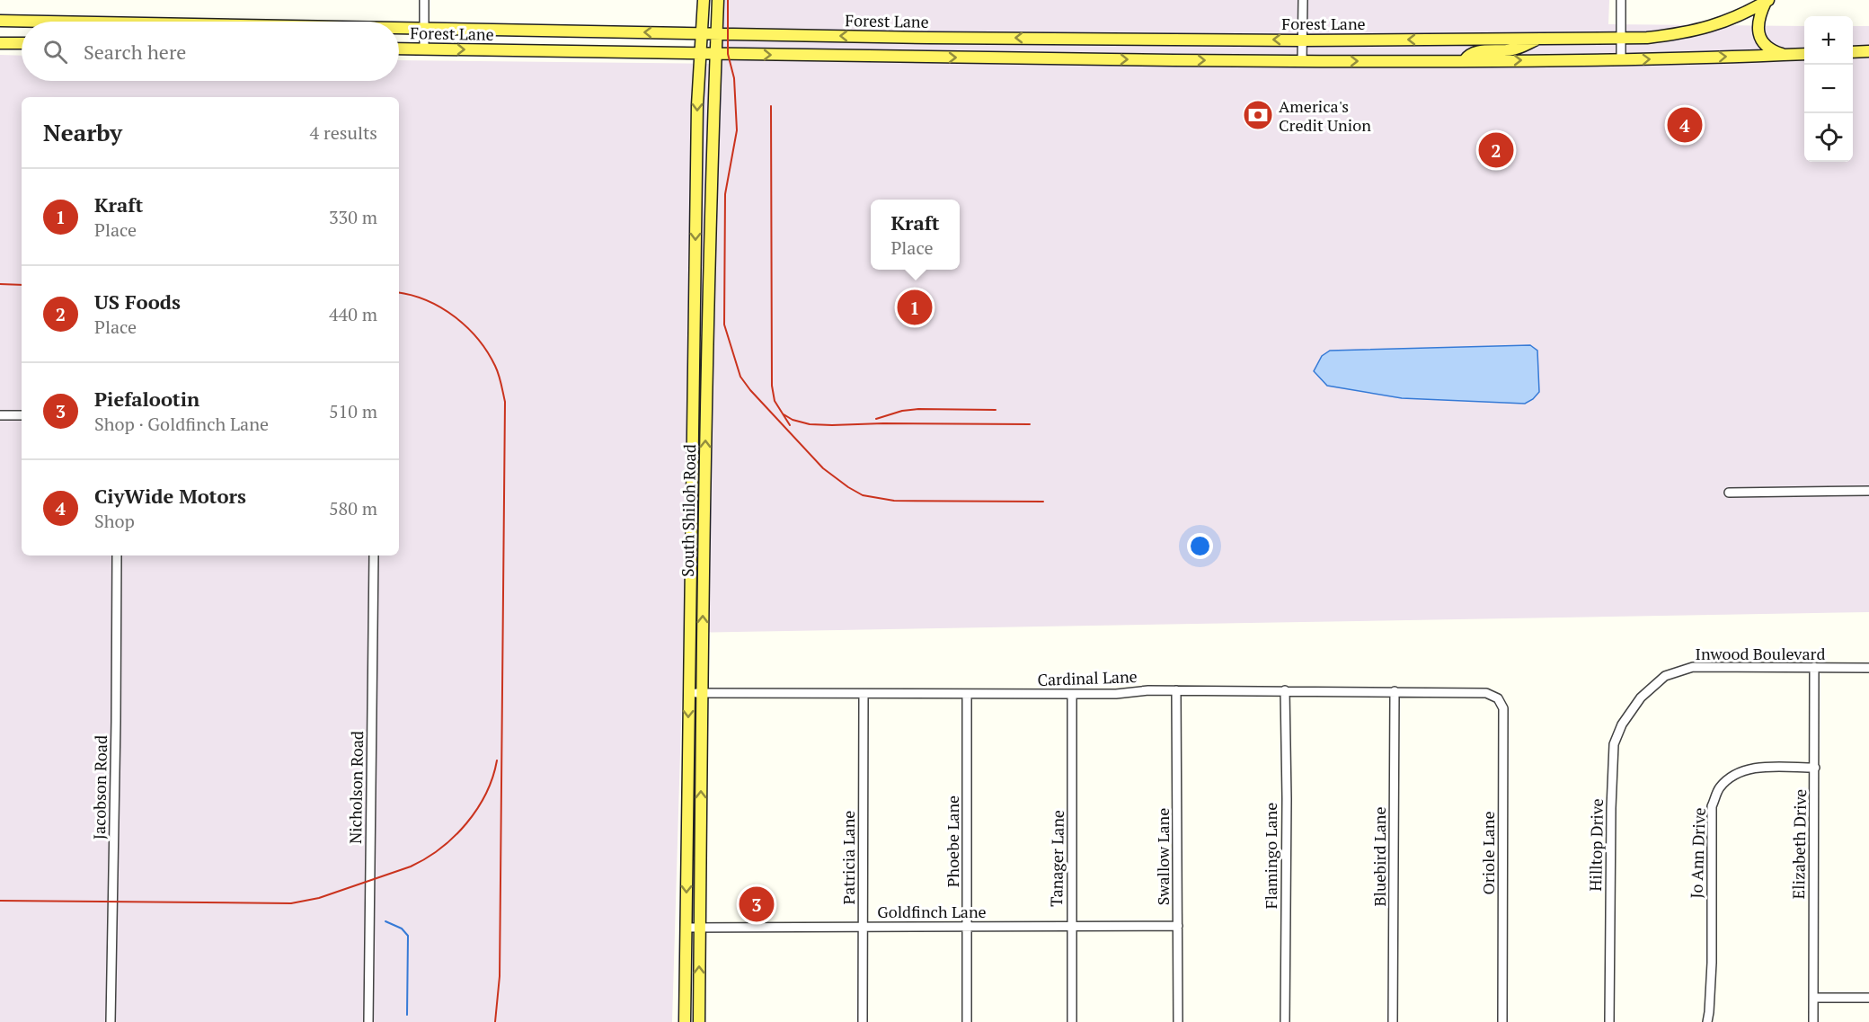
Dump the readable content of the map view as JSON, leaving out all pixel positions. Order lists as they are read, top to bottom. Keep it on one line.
{"streets":{"main road":["Forest Lane","South Shiloh Road"],"street":["Inwood Boulevard","Cardinal Lane","Jacobson Road","Nicholson Road","Phoebe Lane","Elizabeth Drive","Hilltop Drive","Oriole Lane","Jo Ann Drive","Flamingo Lane","Swallow Lane","Bluebird Lane","Patricia Lane","Tanager Lane","Goldfinch Lane"]},"crossings":[["Forest Lane","South Shiloh Road"],["South Shiloh Road","Cardinal Lane"],["South Shiloh Road","Goldfinch Lane"],["Inwood Boulevard","Elizabeth Drive"],["Inwood Boulevard","Hilltop Drive"],["Cardinal Lane","Phoebe Lane"],["Cardinal Lane","Oriole Lane"],["Cardinal Lane","Flamingo Lane"],["Cardinal Lane","Swallow Lane"],["Cardinal Lane","Bluebird Lane"],["Cardinal Lane","Patricia Lane"],["Cardinal Lane","Tanager Lane"],["Phoebe Lane","Goldfinch Lane"],["Elizabeth Drive","Jo Ann Drive"],["Swallow Lane","Goldfinch Lane"],["Patricia Lane","Goldfinch Lane"],["Tanager Lane","Goldfinch Lane"]],"places":{"bank":["America's Credit Union"]},"page":{"map_buttons":["+","−"],"search":"Search here","heading":["Nearby","4 results"],"pins":["4","2","1","3"],"list":[{"mark":"1","name":"Kraft","note":"Place","value":"330 m"},{"mark":"2","name":"US Foods","note":"Place","value":"440 m"},{"mark":"3","name":"Piefalootin","note":"Shop · Goldfinch Lane","value":"510 m"},{"mark":"4","name":"CiyWide Motors","note":"Shop","value":"580 m"}],"popup":["Kraft","Place"]}}
